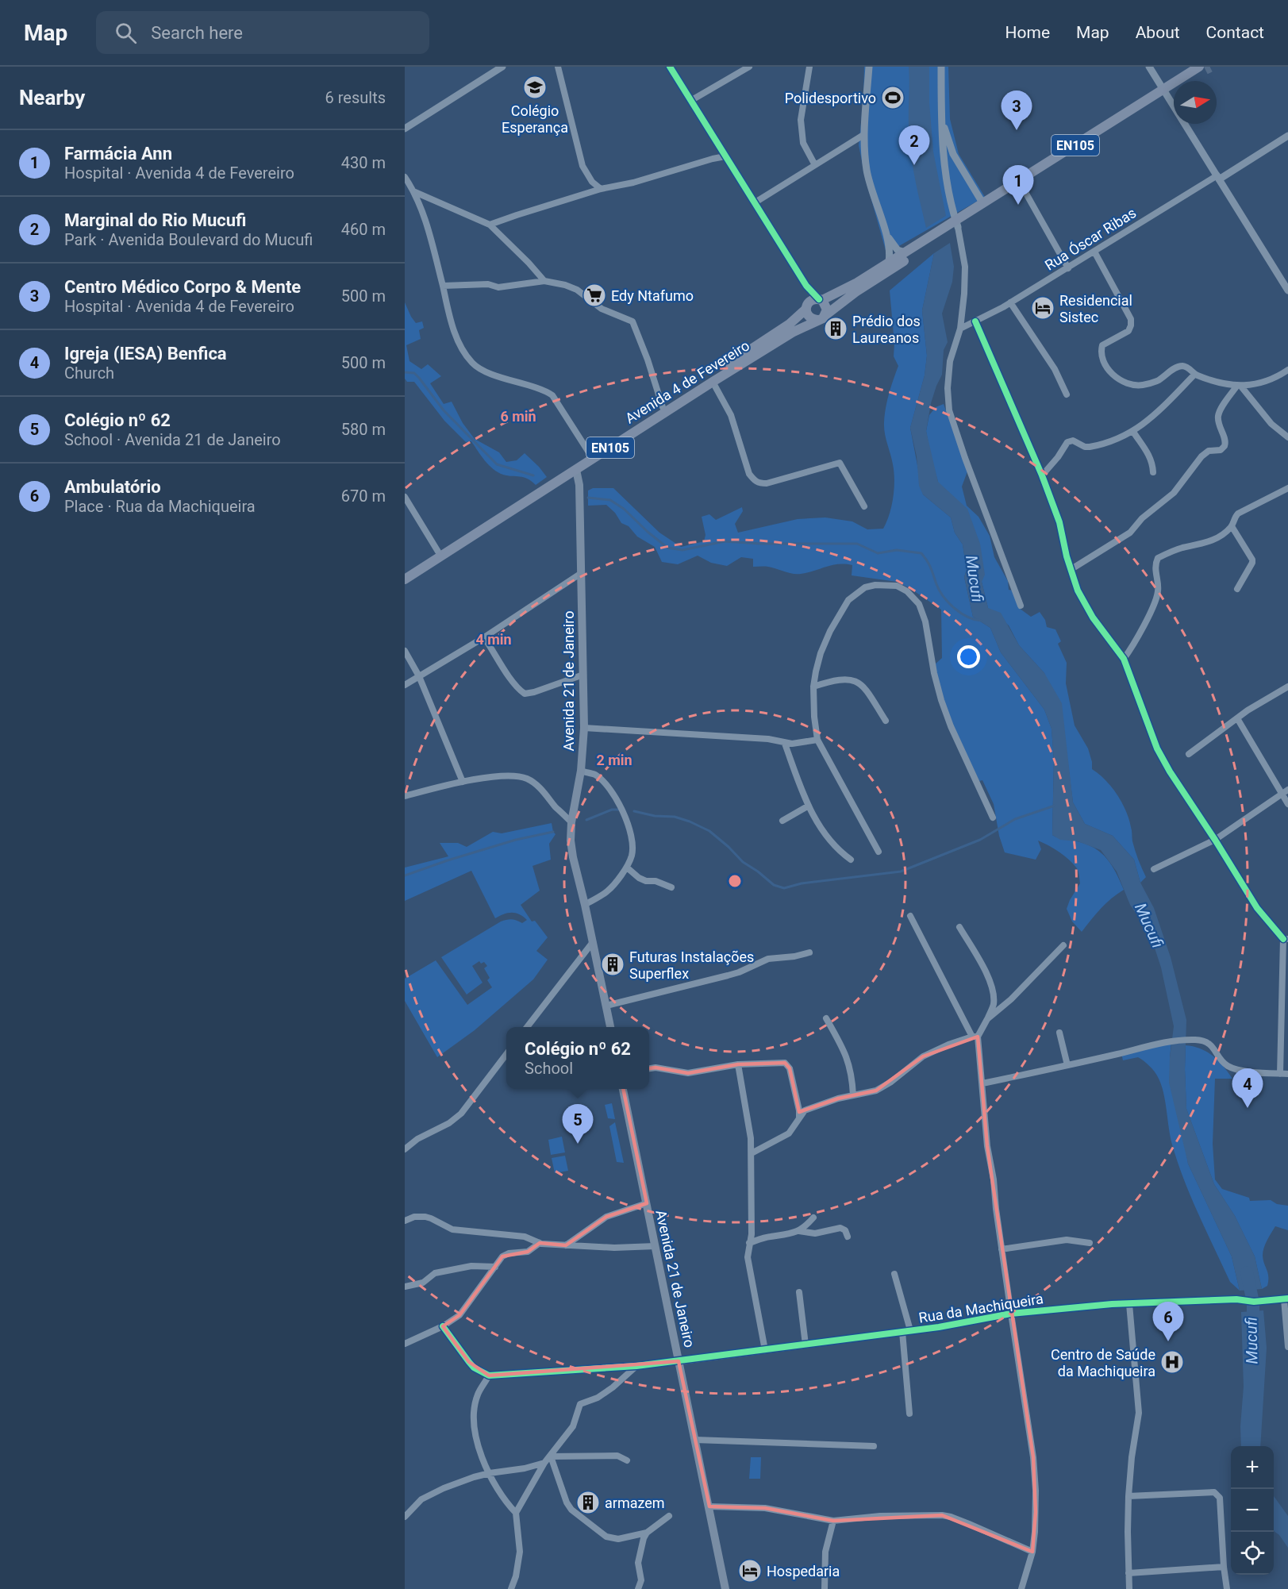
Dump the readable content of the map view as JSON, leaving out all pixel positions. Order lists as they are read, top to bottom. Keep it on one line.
{"streets":{"main road":["EN105","Avenida 4 de Fevereiro","Avenida 21 de Janeiro"],"street":["Rua Óscar Ribas","Rua da Machiqueira"]},"crossings":[["Avenida 4 de Fevereiro","Avenida 21 de Janeiro"],["Avenida 21 de Janeiro","Rua da Machiqueira"]],"water":["Mucufi"],"places":{"school or university":["Colégio Esperança"],"sports":["Polidesportivo"],"supermarket":["Edy Ntafumo"],"hotel":["Residencial Sistec","Hospedaria"],"building":["Prédio dos Laureanos","Futuras Instalações Superflex","armazem"],"hospital":["Centro de Saúde da Machiqueira"]},"north":"right","page":{"header":"Map","search":"Search here","nav":["Home","Map","About","Contact"],"heading":["Nearby","6 results"],"pins":["3","2","1","4","5","6"],"list":[{"mark":"1","name":"Farmácia Ann","note":"Hospital · Avenida 4 de Fevereiro","value":"430 m"},{"mark":"2","name":"Marginal do Rio Mucufi","note":"Park · Avenida Boulevard do Mucufi","value":"460 m"},{"mark":"3","name":"Centro Médico Corpo & Mente","note":"Hospital · Avenida 4 de Fevereiro","value":"500 m"},{"mark":"4","name":"Igreja (IESA) Benfica","note":"Church","value":"500 m"},{"mark":"5","name":"Colégio nº 62","note":"School · Avenida 21 de Janeiro","value":"580 m"},{"mark":"6","name":"Ambulatório","note":"Place · Rua da Machiqueira","value":"670 m"}],"popup":["Colégio nº 62","School"],"map_buttons":["+","−"]},"rings":["6 min","4 min","2 min"]}
